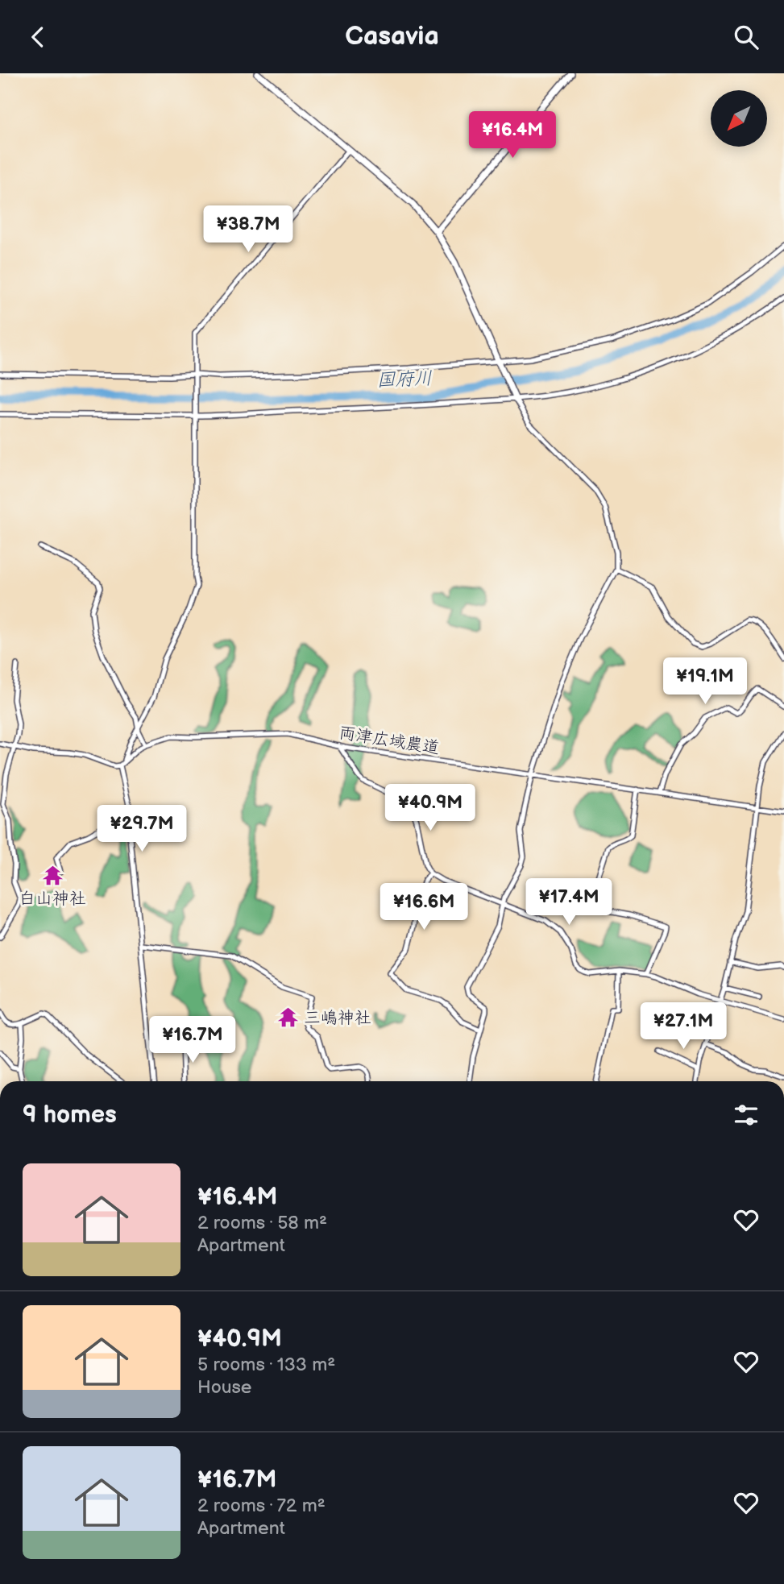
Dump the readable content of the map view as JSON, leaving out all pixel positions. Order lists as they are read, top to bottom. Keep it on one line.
{"streets":{"street":["両津広域農道"]},"water":["国府川"],"places":{"temple":["白山神社","三嶋神社"]},"north":"bottom left","page":{"header":"Casavia","price":["¥16.4M","¥38.7M","¥19.1M","¥40.9M","¥29.7M","¥17.4M","¥16.6M","¥27.1M","¥16.7M"],"heading":"9 homes","list":[{"name":"¥16.4M","note":"2 rooms · 58 m² · Apartment"},{"name":"¥40.9M","note":"5 rooms · 133 m² · House"},{"name":"¥16.7M","note":"2 rooms · 72 m² · Apartment"}]}}
